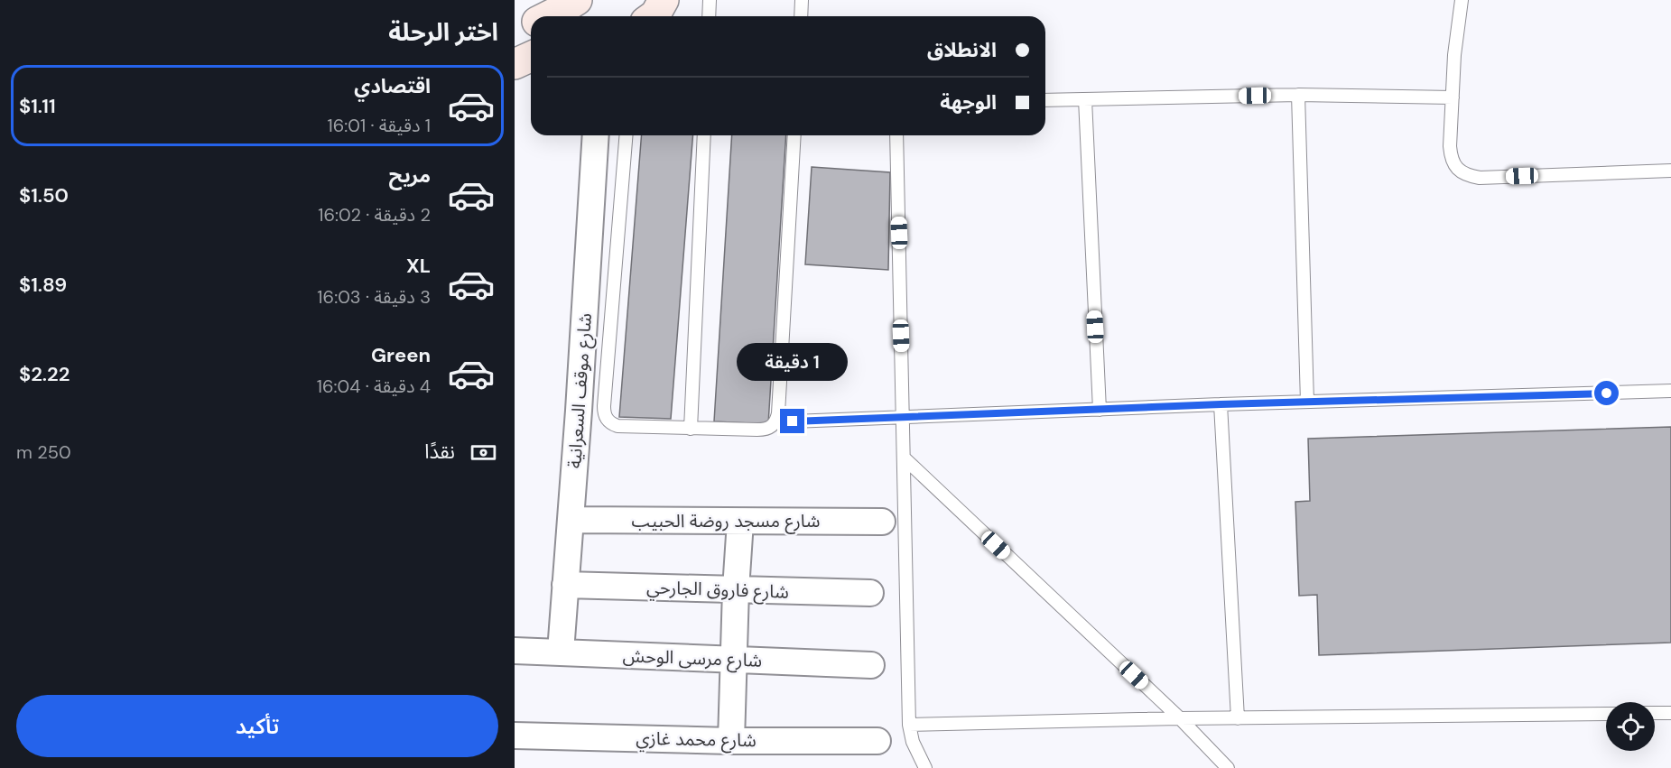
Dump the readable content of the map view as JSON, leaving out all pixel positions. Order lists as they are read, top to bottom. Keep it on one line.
{"streets":{"street":["شارع موقف السعرانية","شارع مسجد روضة الحبيب","شارع فاروق الجارحي","شارع مرسى الوحش","شارع محمد غازي"]},"crossings":[["شارع موقف السعرانية","شارع مسجد روضة الحبيب"],["شارع موقف السعرانية","شارع فاروق الجارحي"],["شارع موقف السعرانية","شارع مرسى الوحش"]],"page":{"heading":"اختر الرحلة","banner":["الانطلاق","الوجهة"],"list":[{"name":"اقتصادي","note":"1 دقيقة · 16:01","value":"$1.11"},{"name":"مريح","note":"2 دقيقة · 16:02","value":"$1.50"},{"name":"XL","note":"3 دقيقة · 16:03","value":"$1.89"},{"name":"Green","note":"4 دقيقة · 16:04","value":"$2.22"}],"bubble":"1 دقيقة","pay":["نقدًا","250 m"],"buttons":"تأكيد"}}
